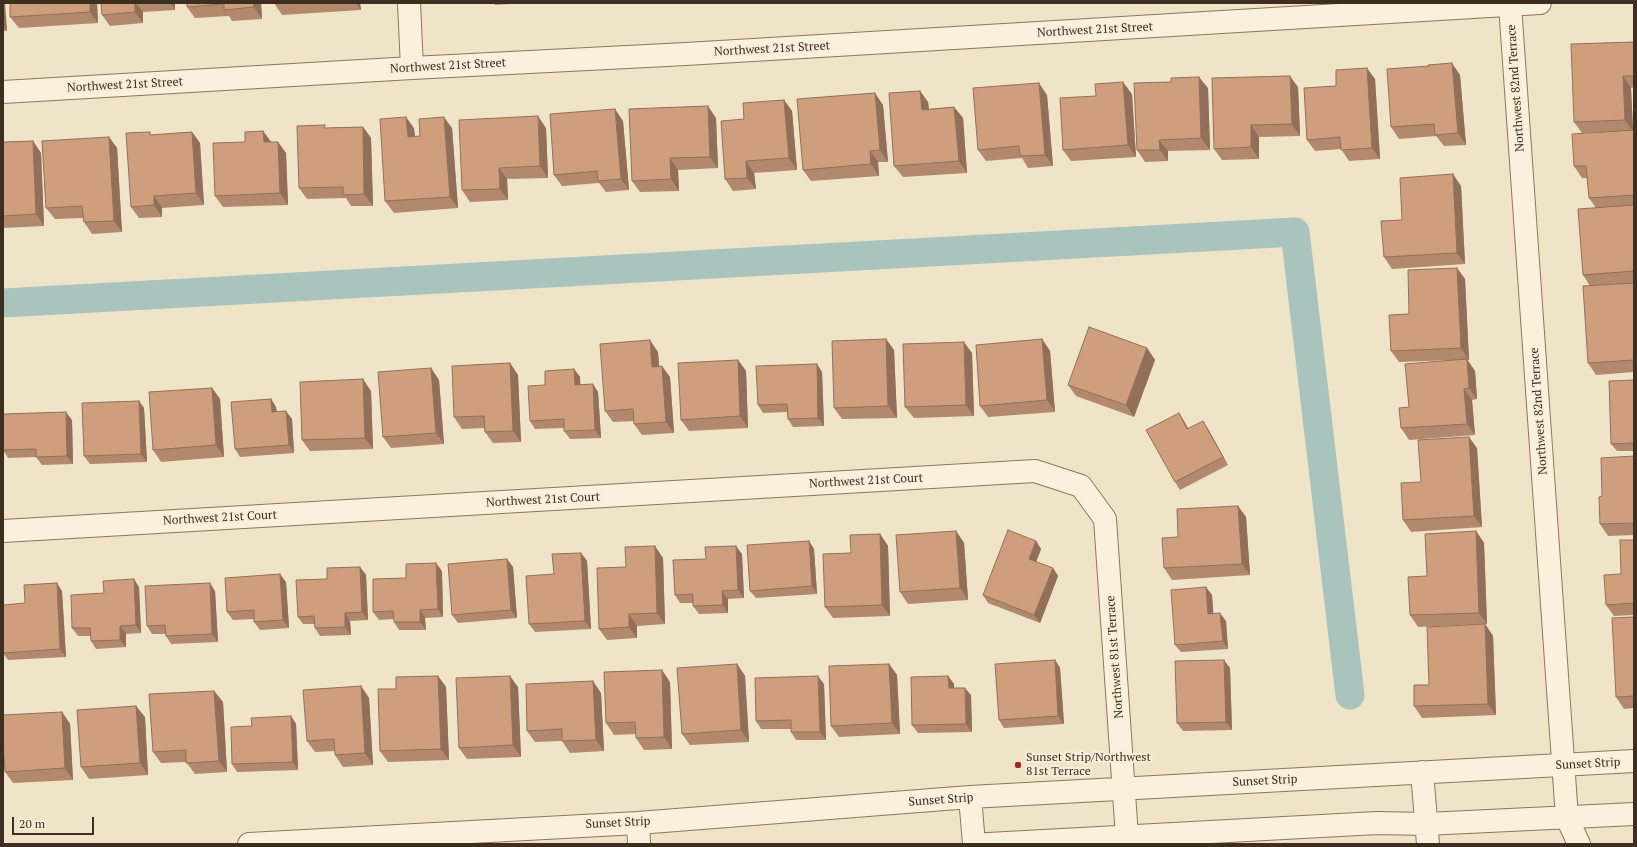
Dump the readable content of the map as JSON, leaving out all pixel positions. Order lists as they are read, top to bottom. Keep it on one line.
{"streets":{"street":["Northwest 21st Street","Northwest 82nd Terrace","Northwest 21st Court","Northwest 81st Terrace","Sunset Strip"]},"crossings":[["Northwest 21st Street","Northwest 82nd Terrace"],["Northwest 82nd Terrace","Sunset Strip"],["Northwest 21st Court","Northwest 81st Terrace"],["Northwest 81st Terrace","Sunset Strip"]],"places":["Sunset Strip/Northwest 81st Terrace"],"scale_bar":"20 m"}
